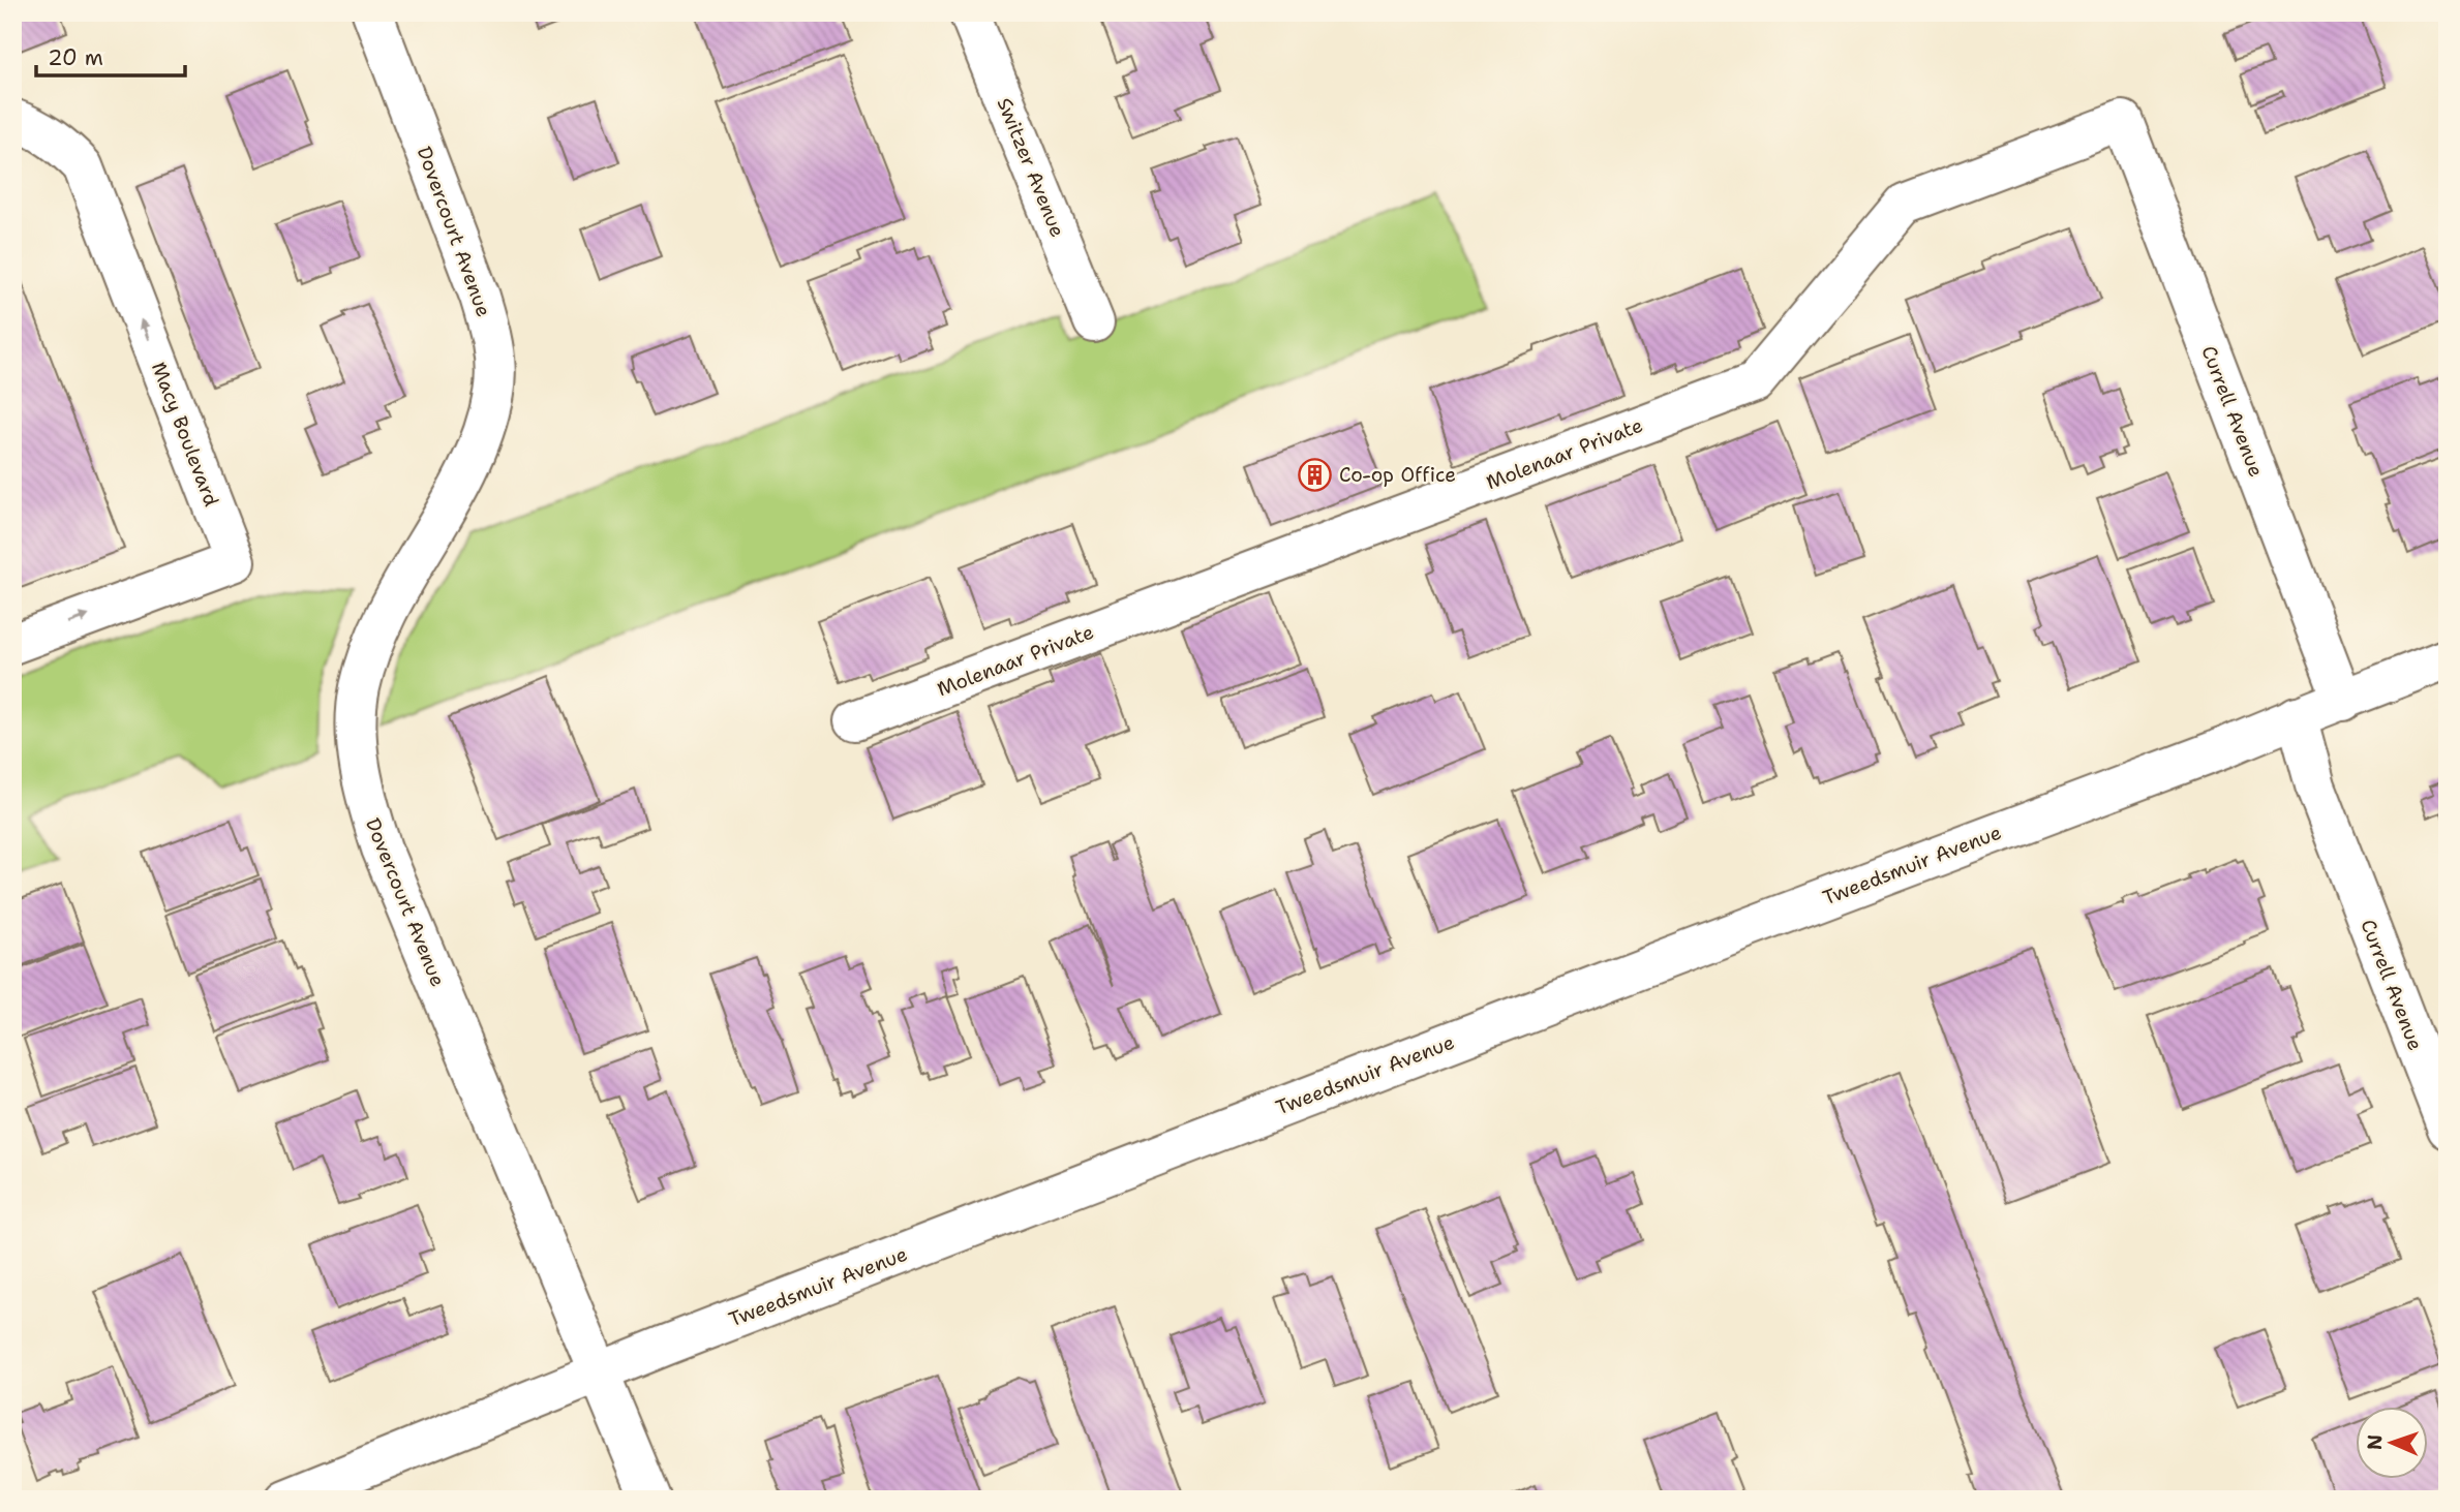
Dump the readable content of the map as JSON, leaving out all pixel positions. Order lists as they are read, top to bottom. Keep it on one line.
{"streets":{"street":["Switzer Avenue","Dovercourt Avenue","Currell Avenue","Macy Boulevard","Molenaar Private","Tweedsmuir Avenue"]},"crossings":[["Dovercourt Avenue","Tweedsmuir Avenue"],["Currell Avenue","Molenaar Private"],["Currell Avenue","Tweedsmuir Avenue"]],"places":{"building":["Co-op Office"]},"scale_bar":"20 m","north":"left"}
